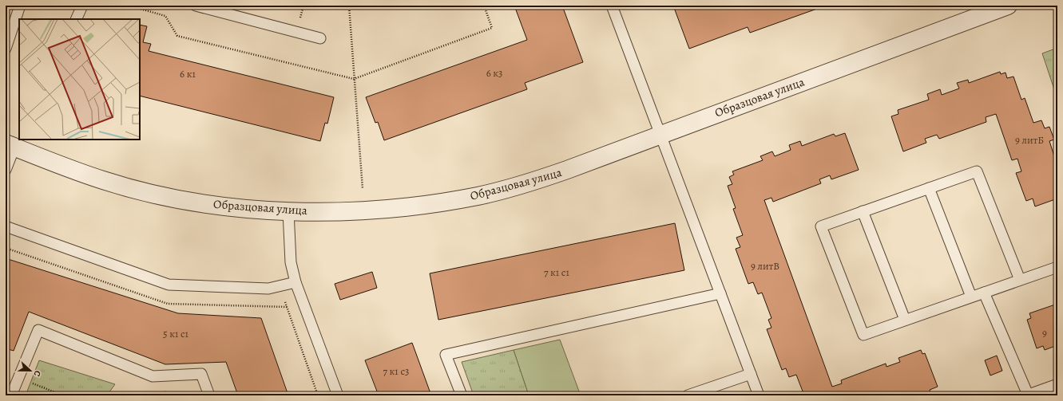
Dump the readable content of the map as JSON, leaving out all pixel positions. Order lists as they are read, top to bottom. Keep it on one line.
{"streets":{"street":["Образцовая улица"]},"house_numbers":["6 к3","6 к1","9 литБ","9 литВ","7 к1 с1","9","5 к1 с1","7 к1 с3"],"north":"right"}
